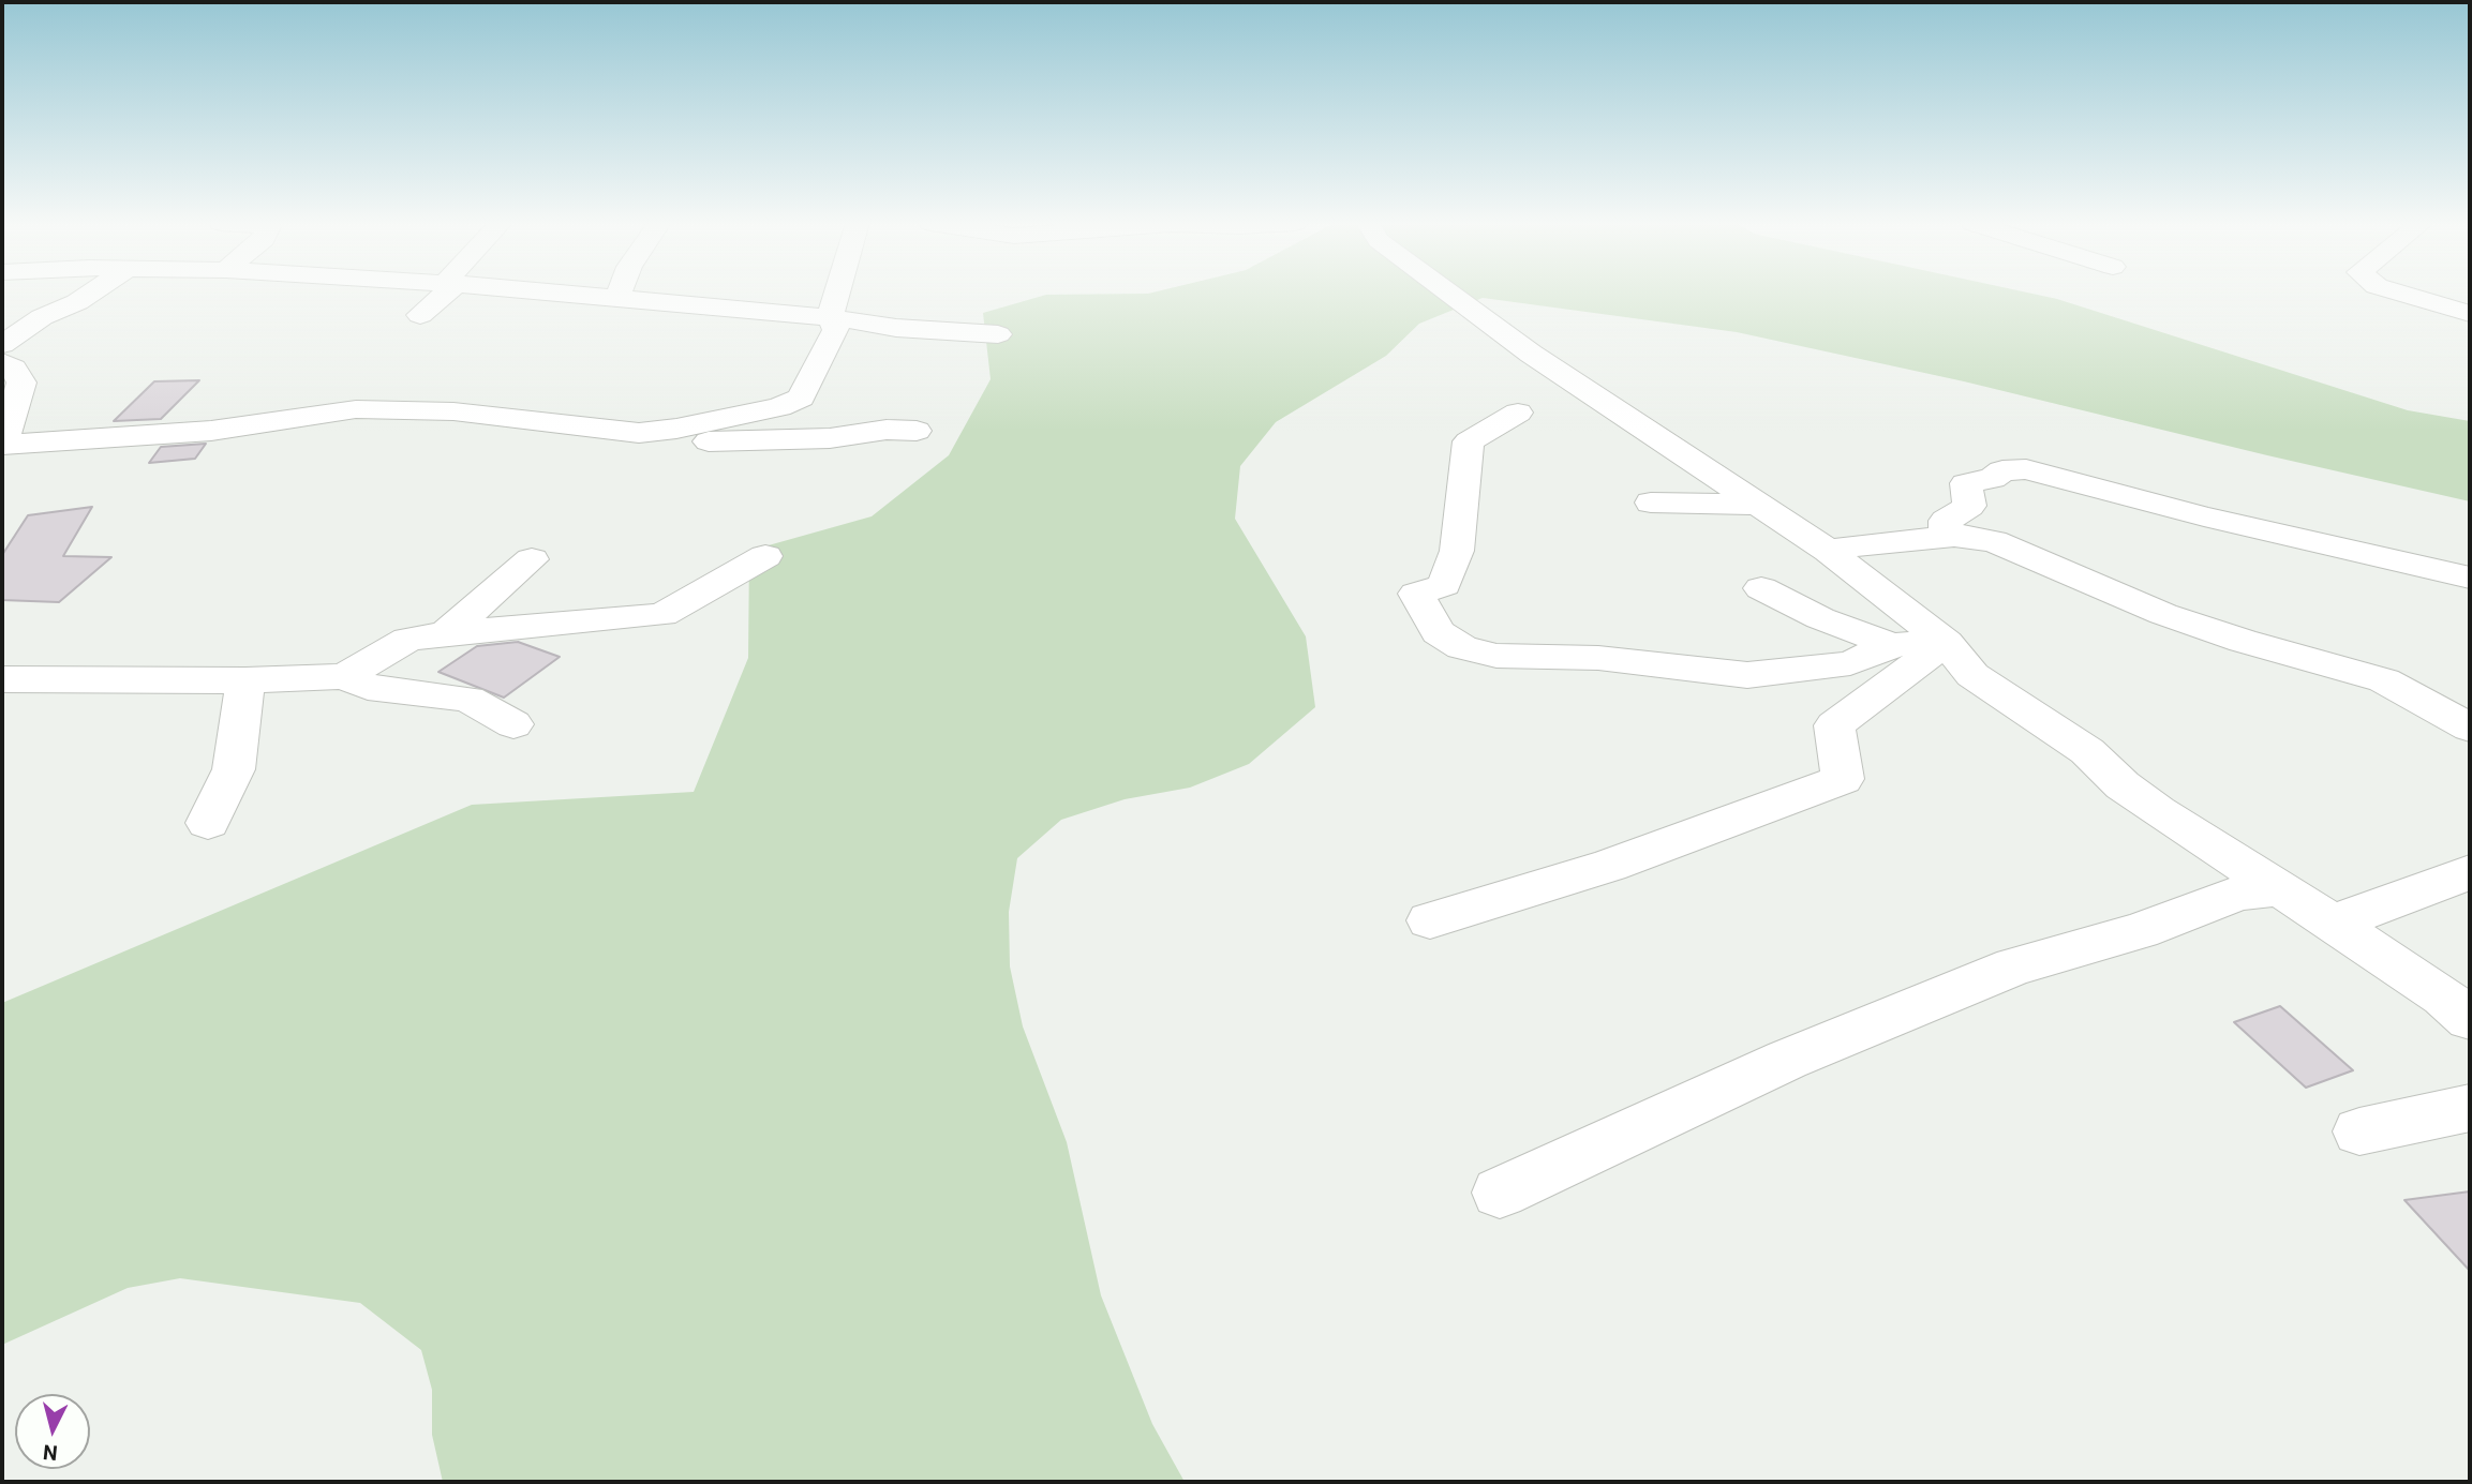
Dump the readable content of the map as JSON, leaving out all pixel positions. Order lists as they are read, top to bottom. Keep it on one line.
{"north":"bottom"}
